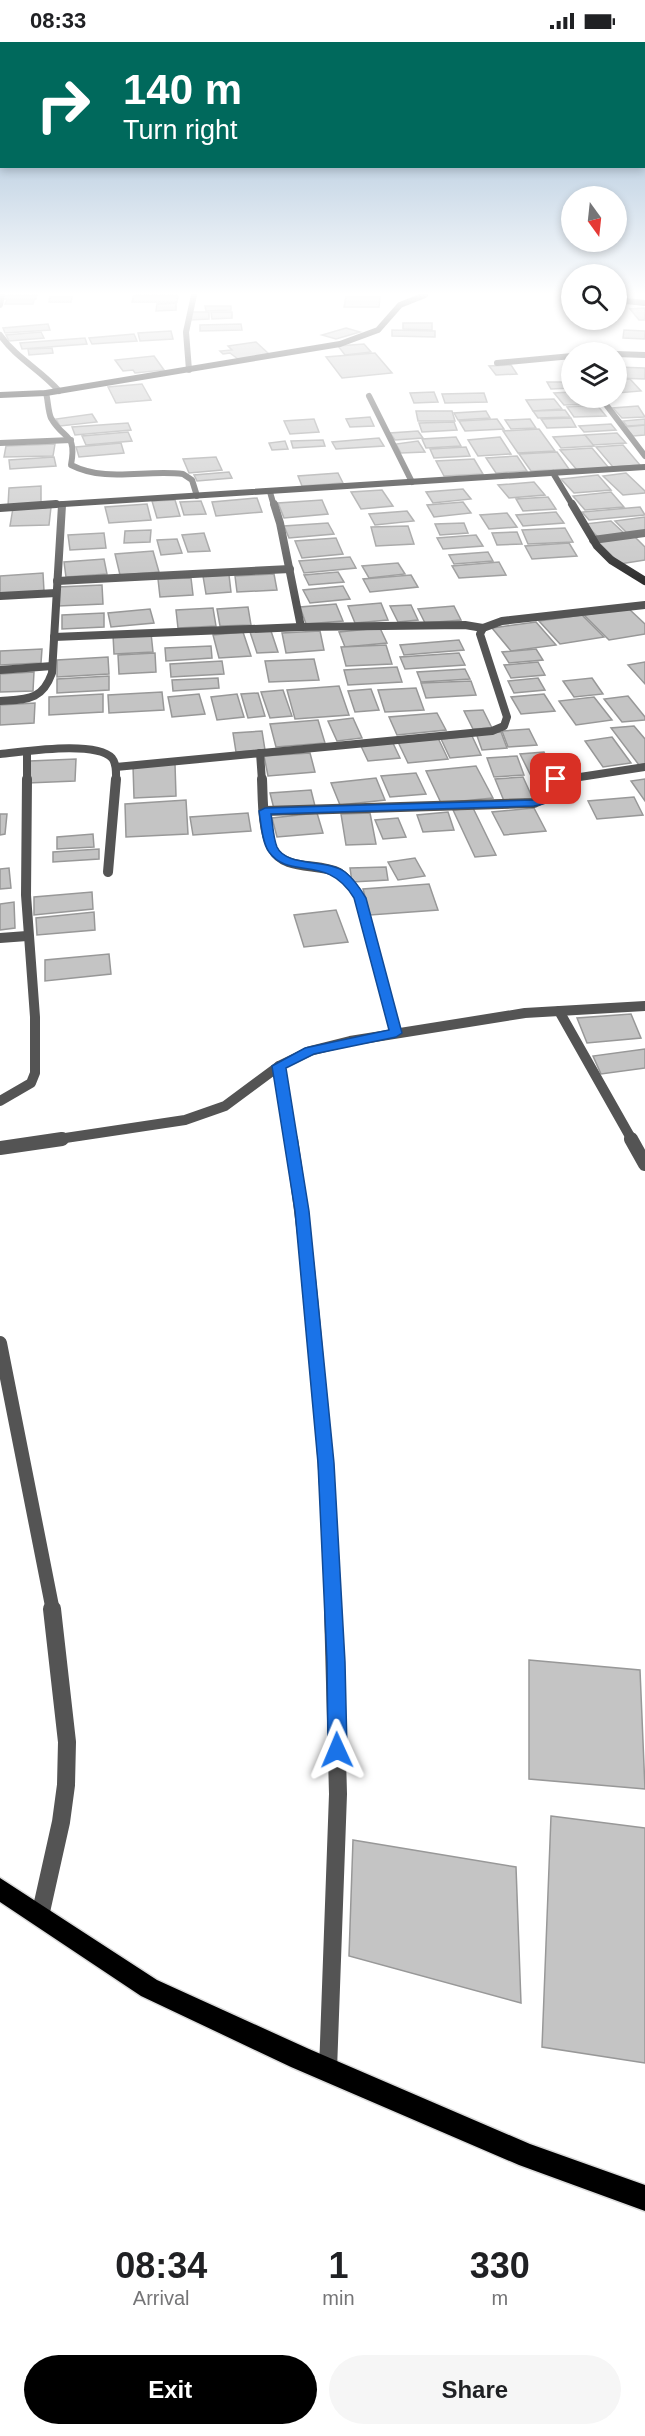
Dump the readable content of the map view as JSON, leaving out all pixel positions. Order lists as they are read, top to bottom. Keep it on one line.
{"north":"bottom","page":{"status":"08:33","turn":["140 m","Turn right"],"eta":["08:34","Arrival","1","min","330","m"],"buttons":["Exit","Share"]}}
